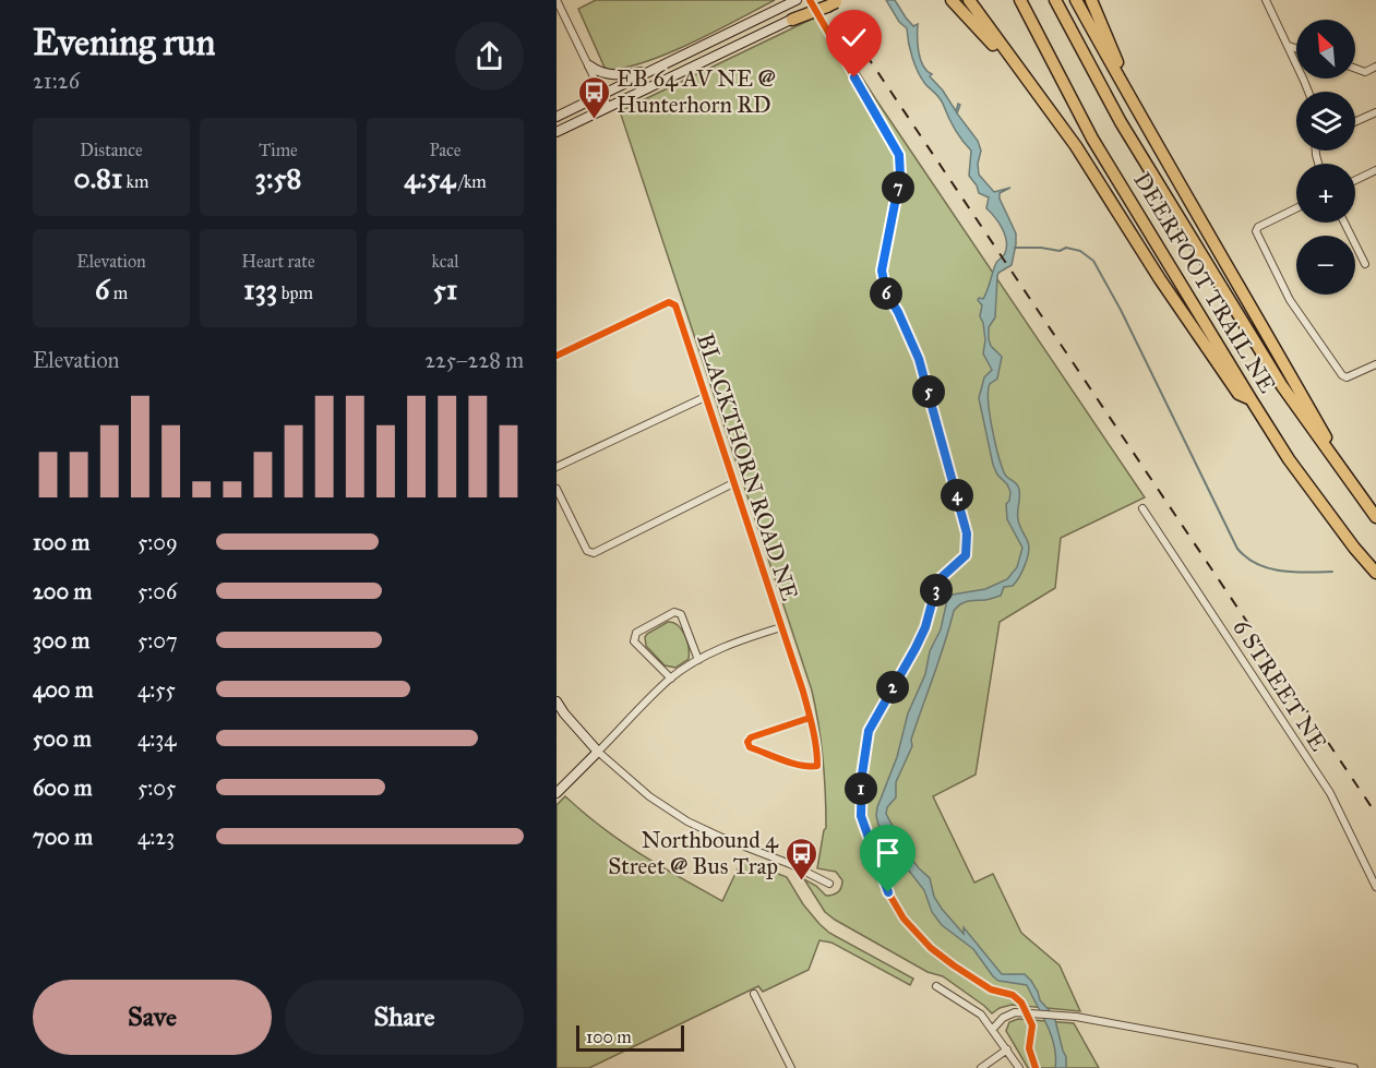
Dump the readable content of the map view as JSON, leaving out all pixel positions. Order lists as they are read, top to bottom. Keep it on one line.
{"streets":{"highway":["DEERFOOT TRAIL NE"],"street":["BLACKTHORN ROAD NE","6 STREET NE"]},"places":{"bus stop":["EB 64 AV NE @ Hunterhorn RD","Northbound 4 Street @ Bus Trap"]},"scale_bar":"100 m","north":"top left","page":{"heading":["Evening run","21:26"],"map_buttons":["+","−"],"stats":[["Distance","0.81 km"],["Time","3:58"],["Pace","4:54 /km"],["Elevation","6 m"],["Heart rate","133 bpm"],["kcal","51"]],"pins":["7","6","5","4","3","2","1"],"chart":["Elevation","225–228 m"],"list":[{"name":"100 m","note":"5:09"},{"name":"200 m","note":"5:06"},{"name":"300 m","note":"5:07"},{"name":"400 m","note":"4:55"},{"name":"500 m","note":"4:34"},{"name":"600 m","note":"5:05"},{"name":"700 m","note":"4:23"}],"buttons":["Save","Share"],"scale":"100 m"}}
